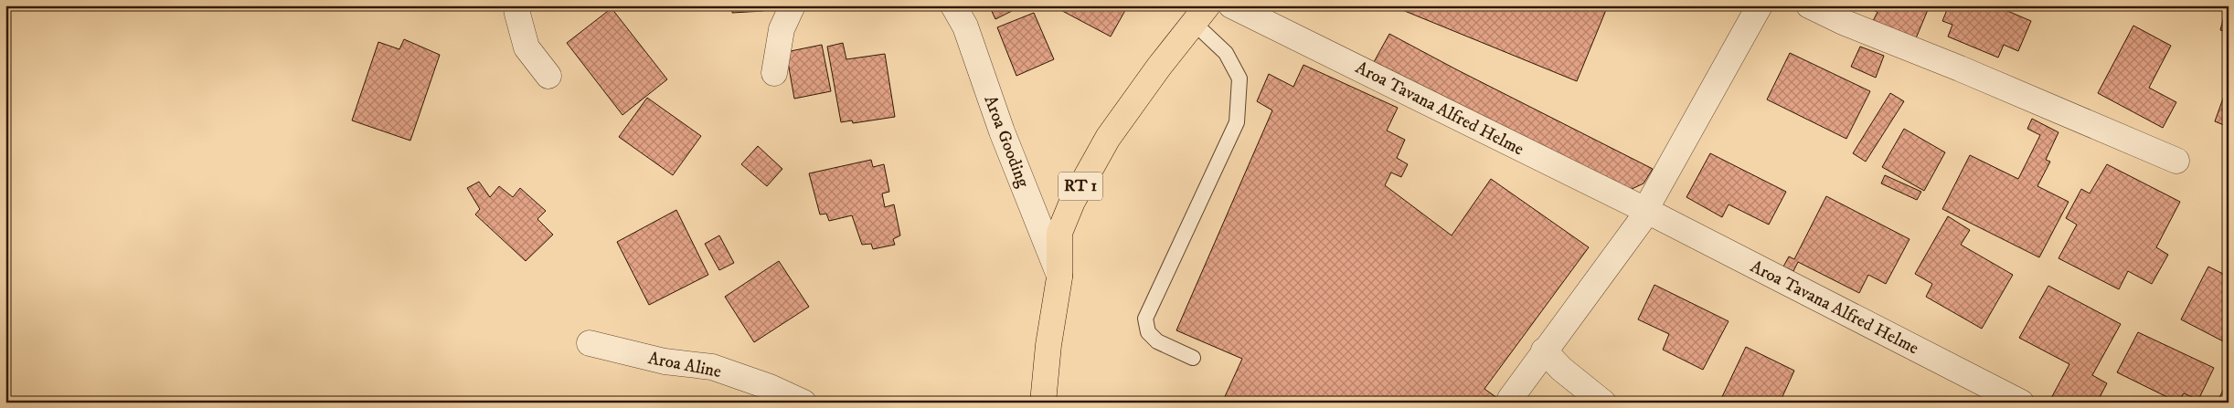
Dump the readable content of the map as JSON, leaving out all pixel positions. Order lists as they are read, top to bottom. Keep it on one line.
{"streets":{"main road":["RT 1"],"street":["Aroa Tavana Alfred Helme","Aroa Gooding","Aroa Aline"]},"crossings":[["Aroa Gooding","RT 1"]]}
